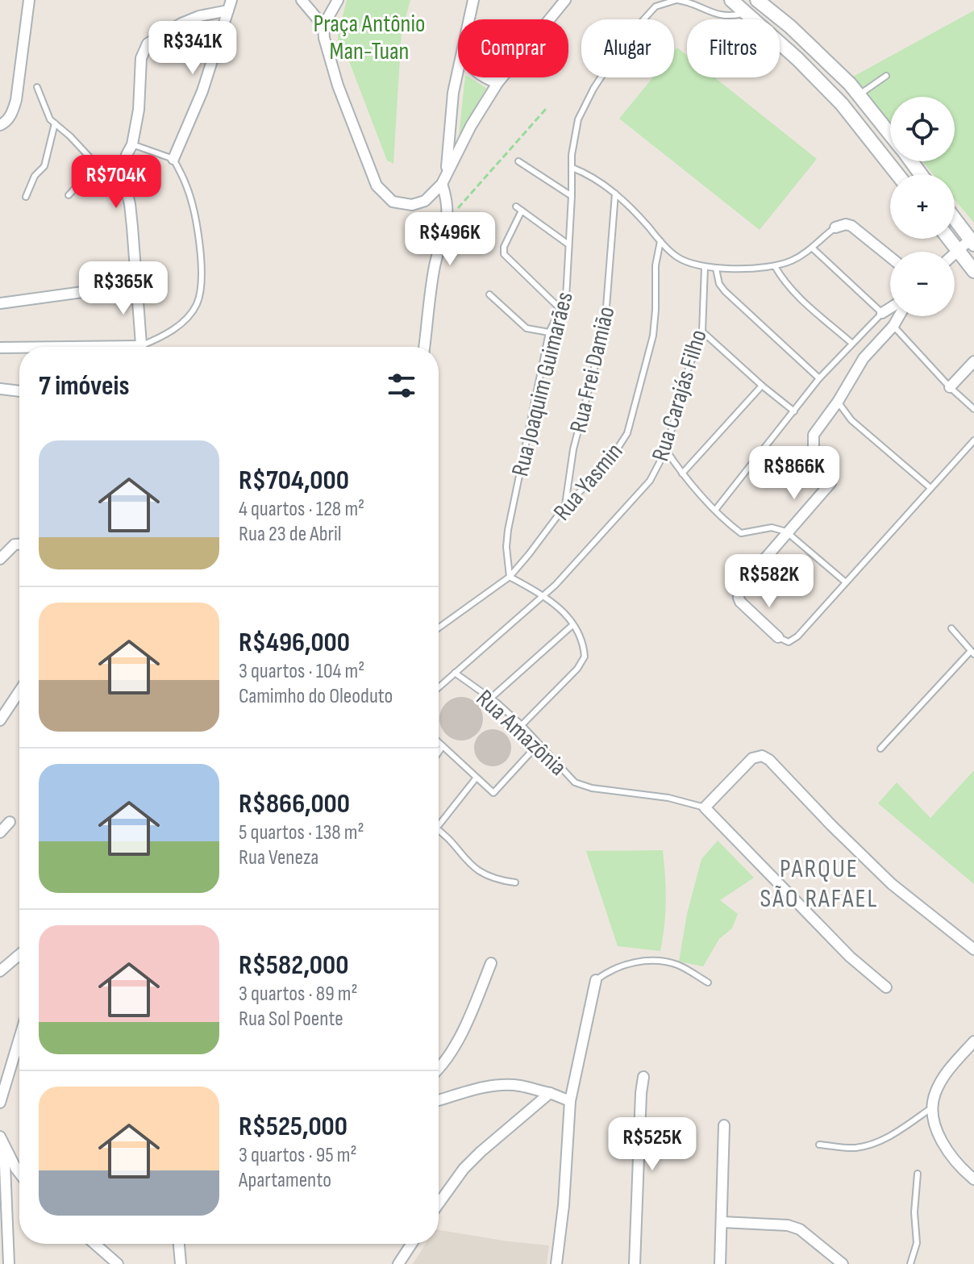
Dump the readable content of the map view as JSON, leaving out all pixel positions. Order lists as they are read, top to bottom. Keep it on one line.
{"streets":{"street":["Rua Joaquim Guimarães"],"lane":["Rua Frei Damião","Rua Carajás Filho","Rua Yasmin","Rua Amazônia"]},"crossings":[["Rua Frei Damião","Rua Yasmin"],["Rua Joaquim Guimarães","Rua Yasmin"],["Rua Carajás Filho","Rua Amazônia"]],"districts":["PARQUE SÃO RAFAEL"],"parks":["Praça Antônio Man-Tuan"],"page":{"chip":["Comprar","Alugar","Filtros"],"price":["R$341K","R$704K","R$496K","R$365K","R$866K","R$582K","R$525K"],"map_buttons":["+","−"],"heading":"7 imóveis","list":[{"name":"R$704,000","note":"4 quartos · 128 m² · Rua 23 de Abril"},{"name":"R$496,000","note":"3 quartos · 104 m² · Camimho do Oleoduto"},{"name":"R$866,000","note":"5 quartos · 138 m² · Rua Veneza"},{"name":"R$582,000","note":"3 quartos · 89 m² · Rua Sol Poente"},{"name":"R$525,000","note":"3 quartos · 95 m² · Apartamento"}]}}
